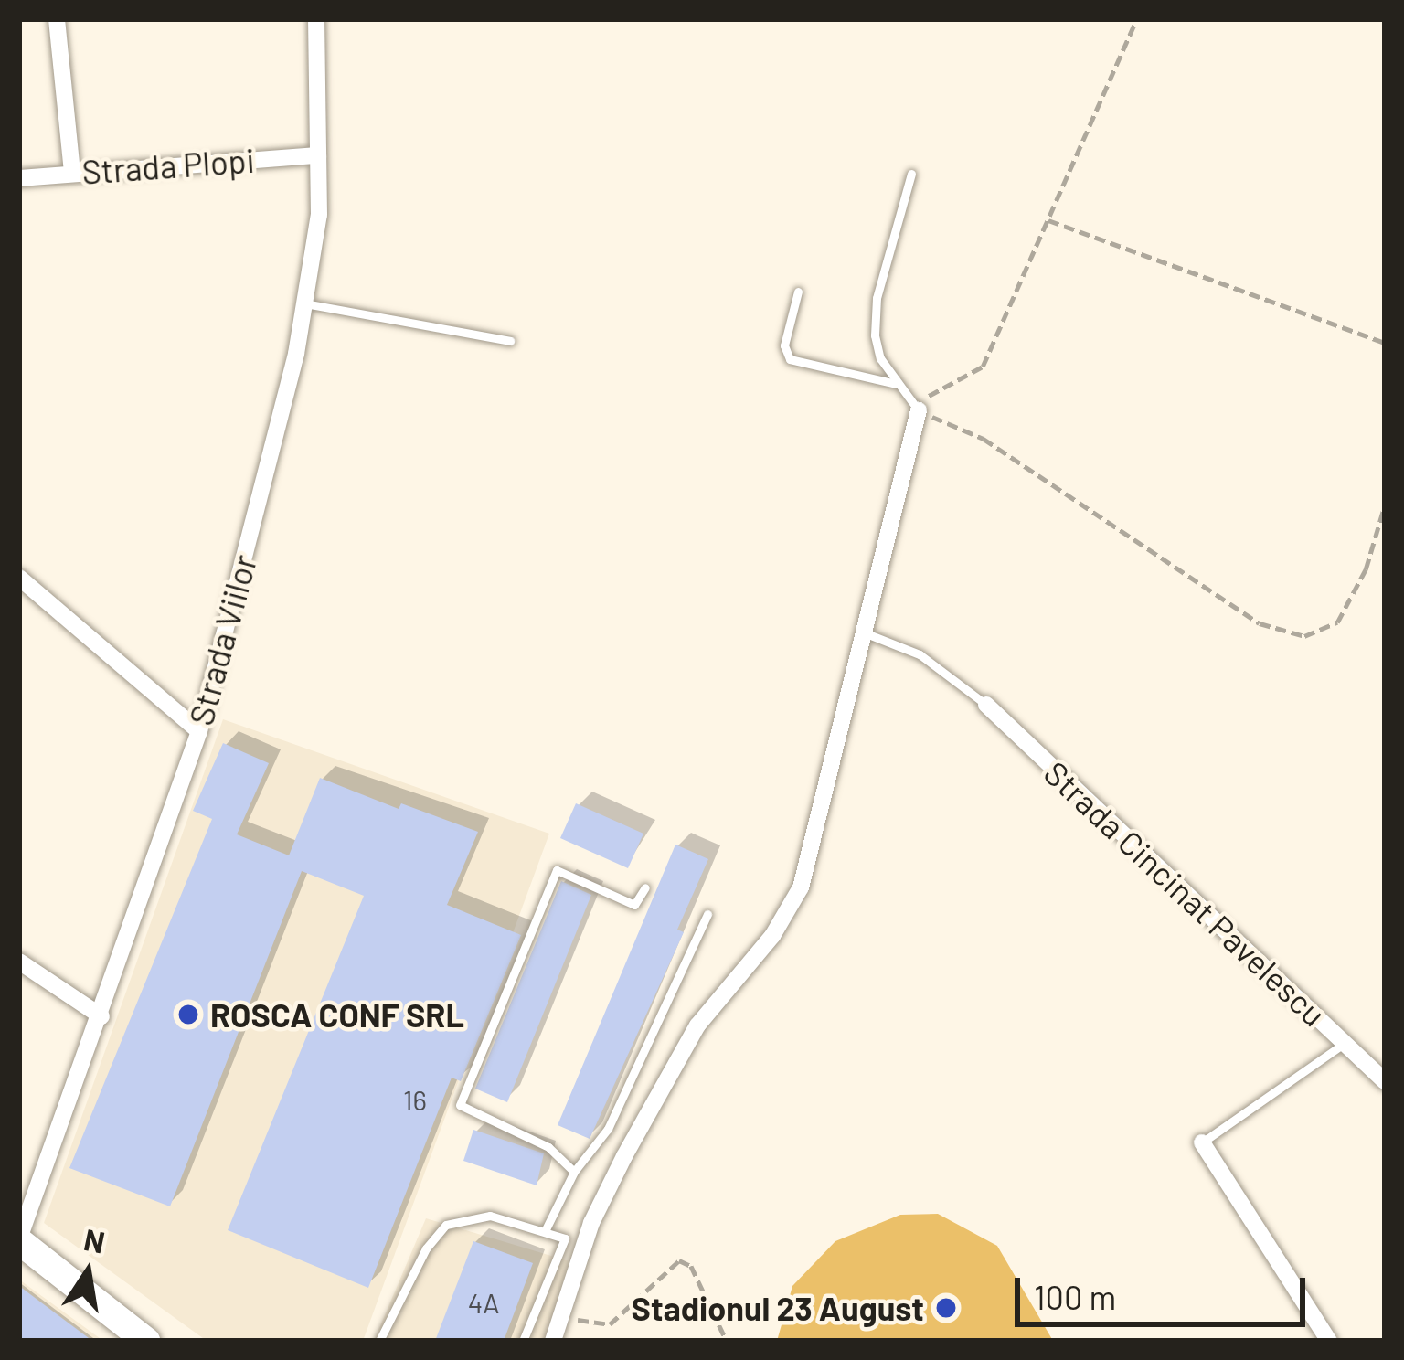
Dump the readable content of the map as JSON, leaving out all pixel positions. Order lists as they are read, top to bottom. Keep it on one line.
{"streets":{"street":["Strada Plopi","Strada Viilor","Strada Cincinat Pavelescu"]},"crossings":[["Strada Plopi","Strada Viilor"]],"places":["ROSCA CONF SRL","Stadionul 23 August"],"house_numbers":["16","4A"],"scale_bar":"100 m","north":"top"}
